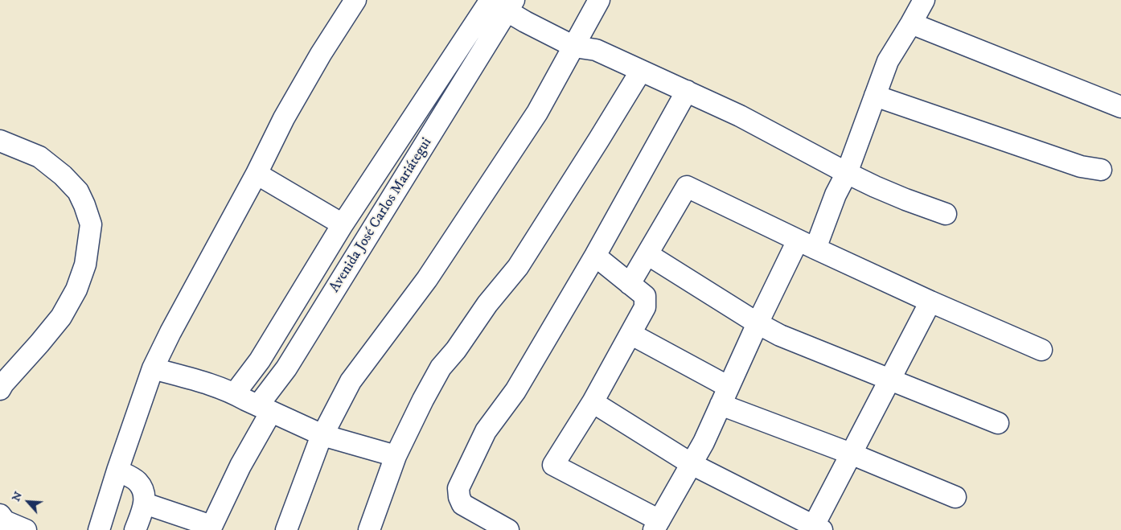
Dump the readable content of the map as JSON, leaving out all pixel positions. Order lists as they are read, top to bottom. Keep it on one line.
{"streets":{"street":["Avenida José Carlos Mariátegui"]},"north":"top left"}
